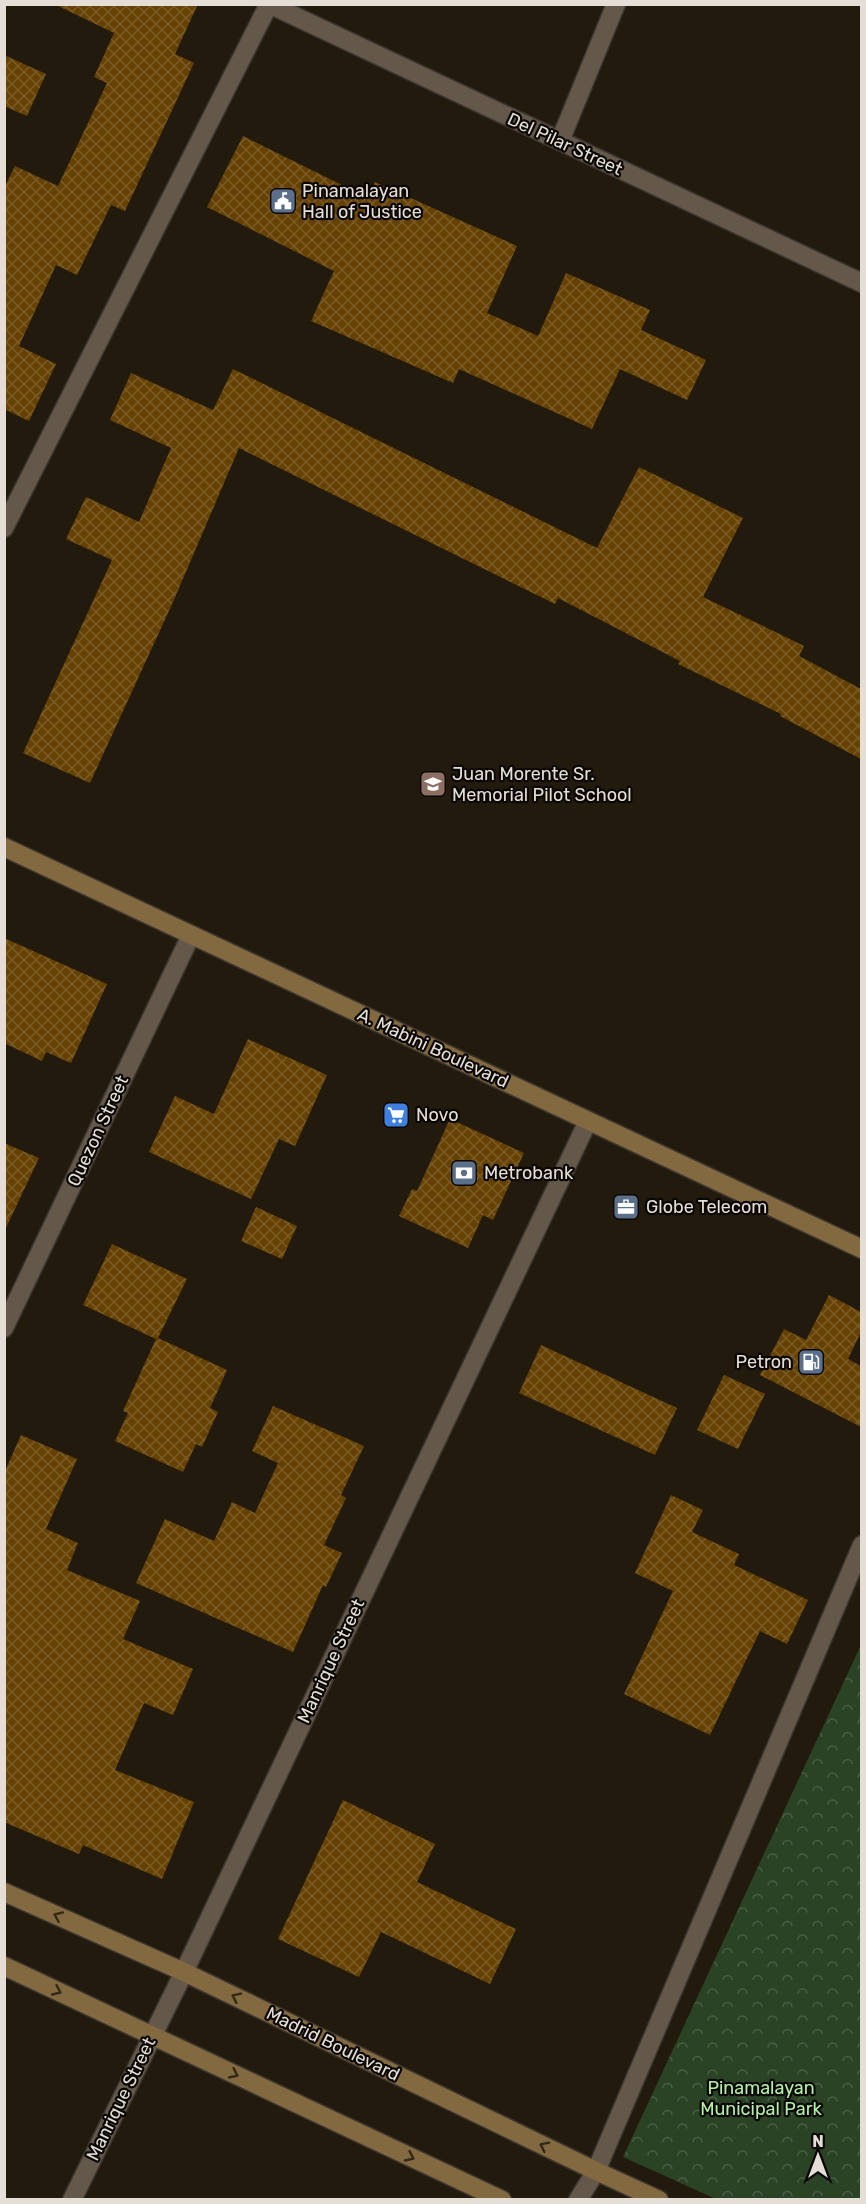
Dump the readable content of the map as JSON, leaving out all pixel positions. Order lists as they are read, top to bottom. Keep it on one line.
{"streets":{"street":["Del Pilar Street","A. Mabini Boulevard","Quezon Street","Manrique Street","Madrid Boulevard"]},"crossings":[["A. Mabini Boulevard","Quezon Street"],["A. Mabini Boulevard","Manrique Street"],["Manrique Street","Madrid Boulevard"]],"parks":["Pinamalayan Municipal Park"],"places":{"public building":["Pinamalayan Hall of Justice"],"school or university":["Juan Morente Sr. Memorial Pilot School"],"supermarket":["Novo"],"bank":["Metrobank"],"office":["Globe Telecom"],"fuel station":["Petron"]},"north":"top"}
